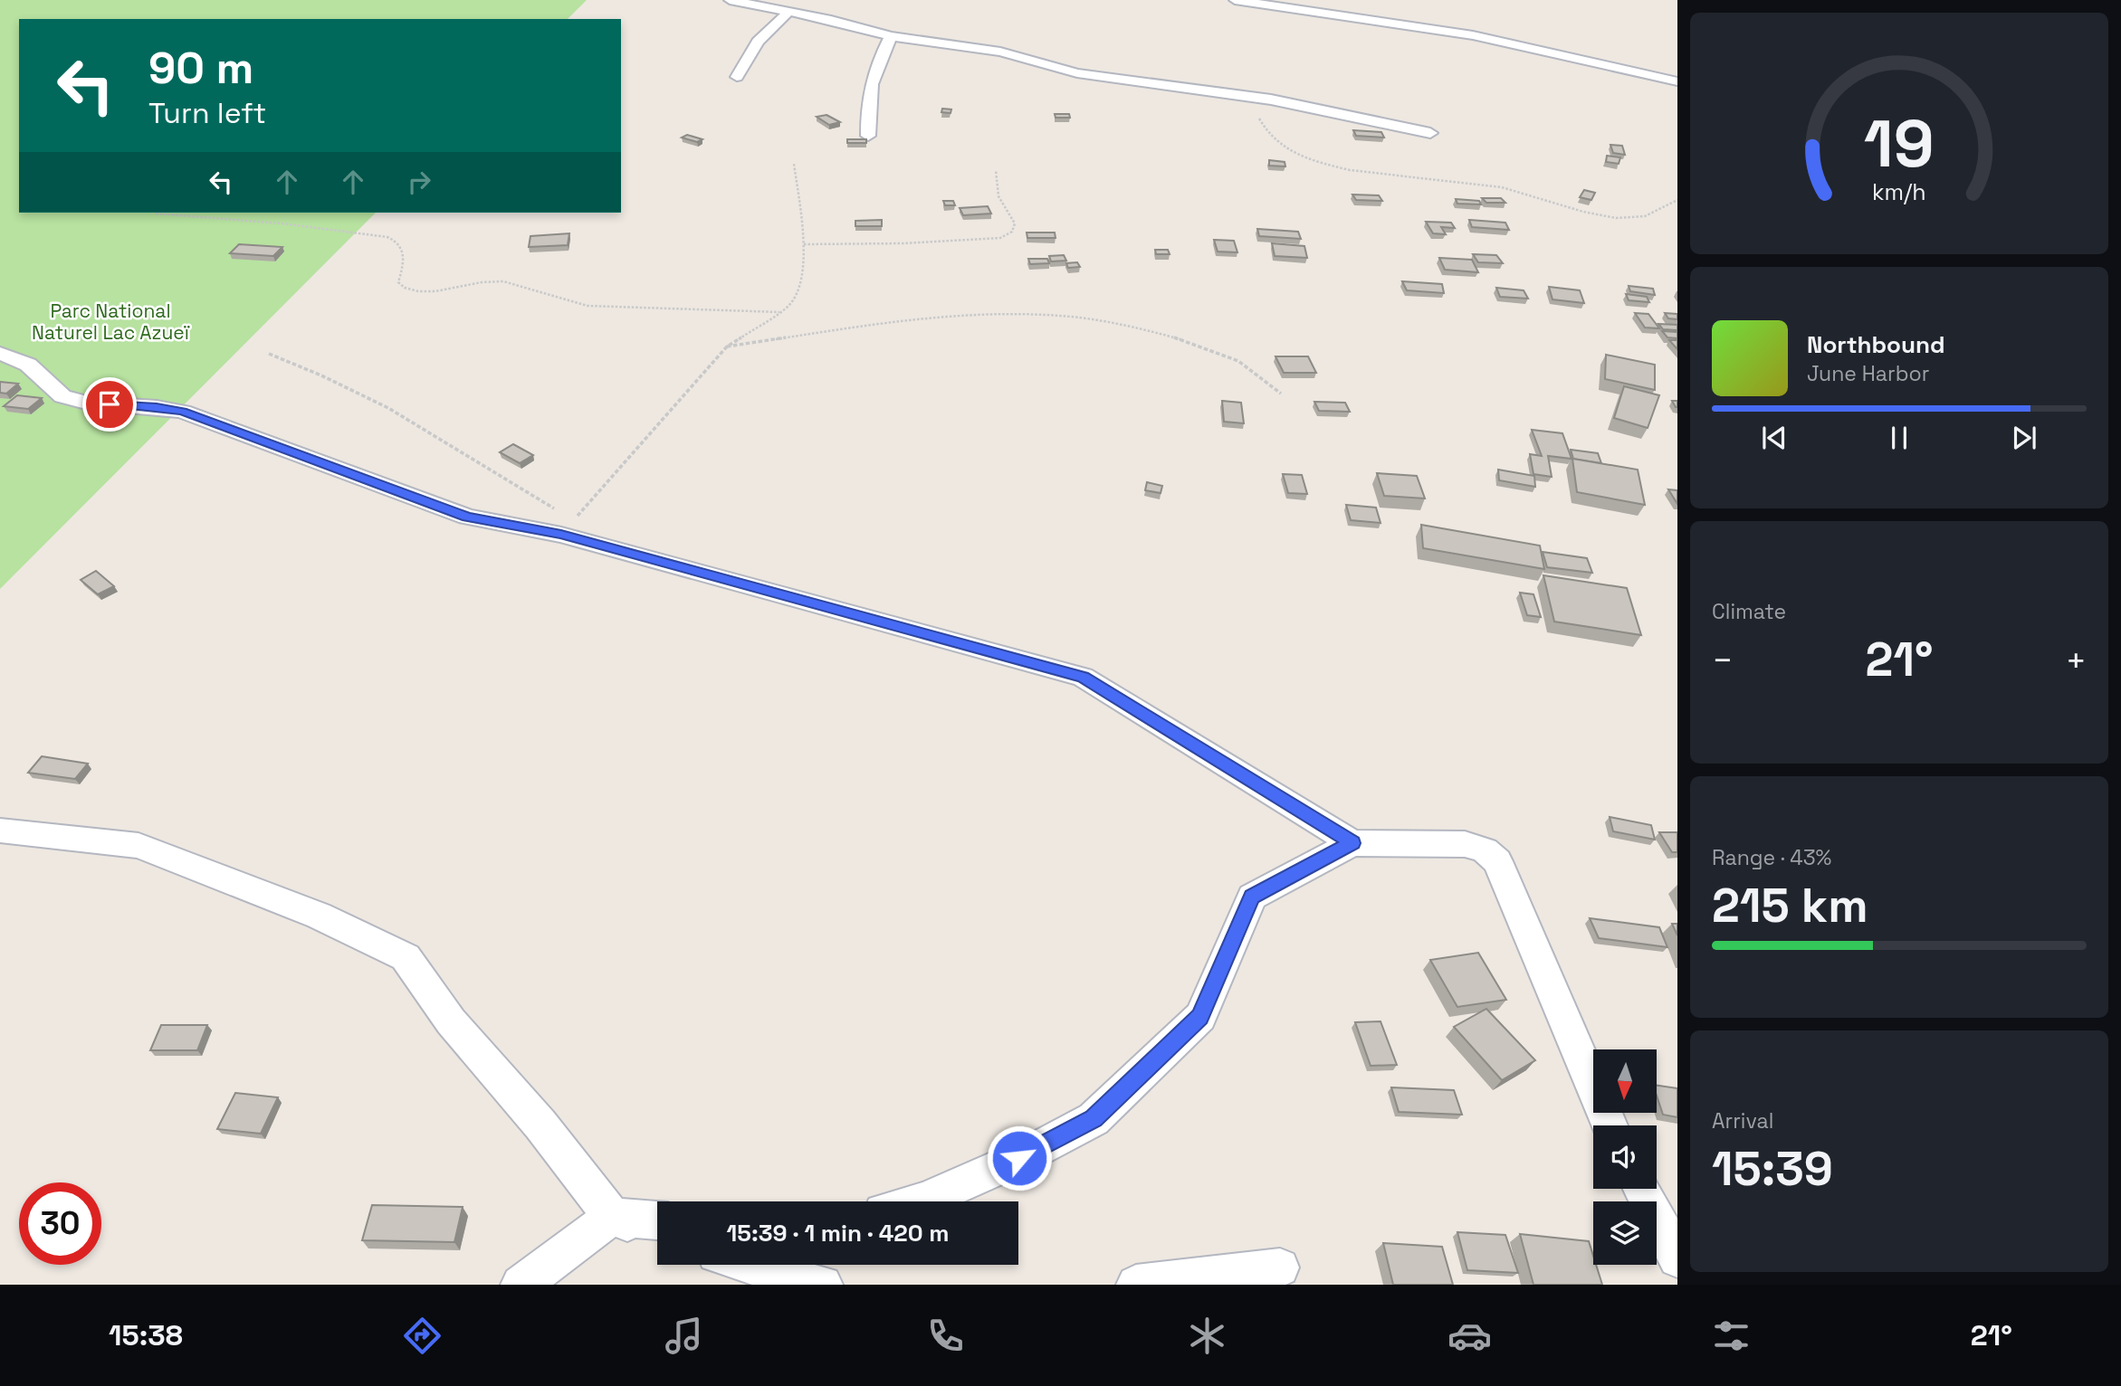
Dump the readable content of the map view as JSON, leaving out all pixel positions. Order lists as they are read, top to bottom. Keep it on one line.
{"parks":["Parc National Naturel Lac Azueï"],"north":"bottom","page":{"turn":["90 m","Turn left"],"song":["Northbound","June Harbor"],"tile":["Climate",["Range · 43%","215 km"],["Arrival","15:39"]],"heat":["−","21°","+"],"limit":"30","trip":"15:39 · 1 min · 420 m","tabs":["15:38","21°"],"gauge":["19","km/h"]}}
